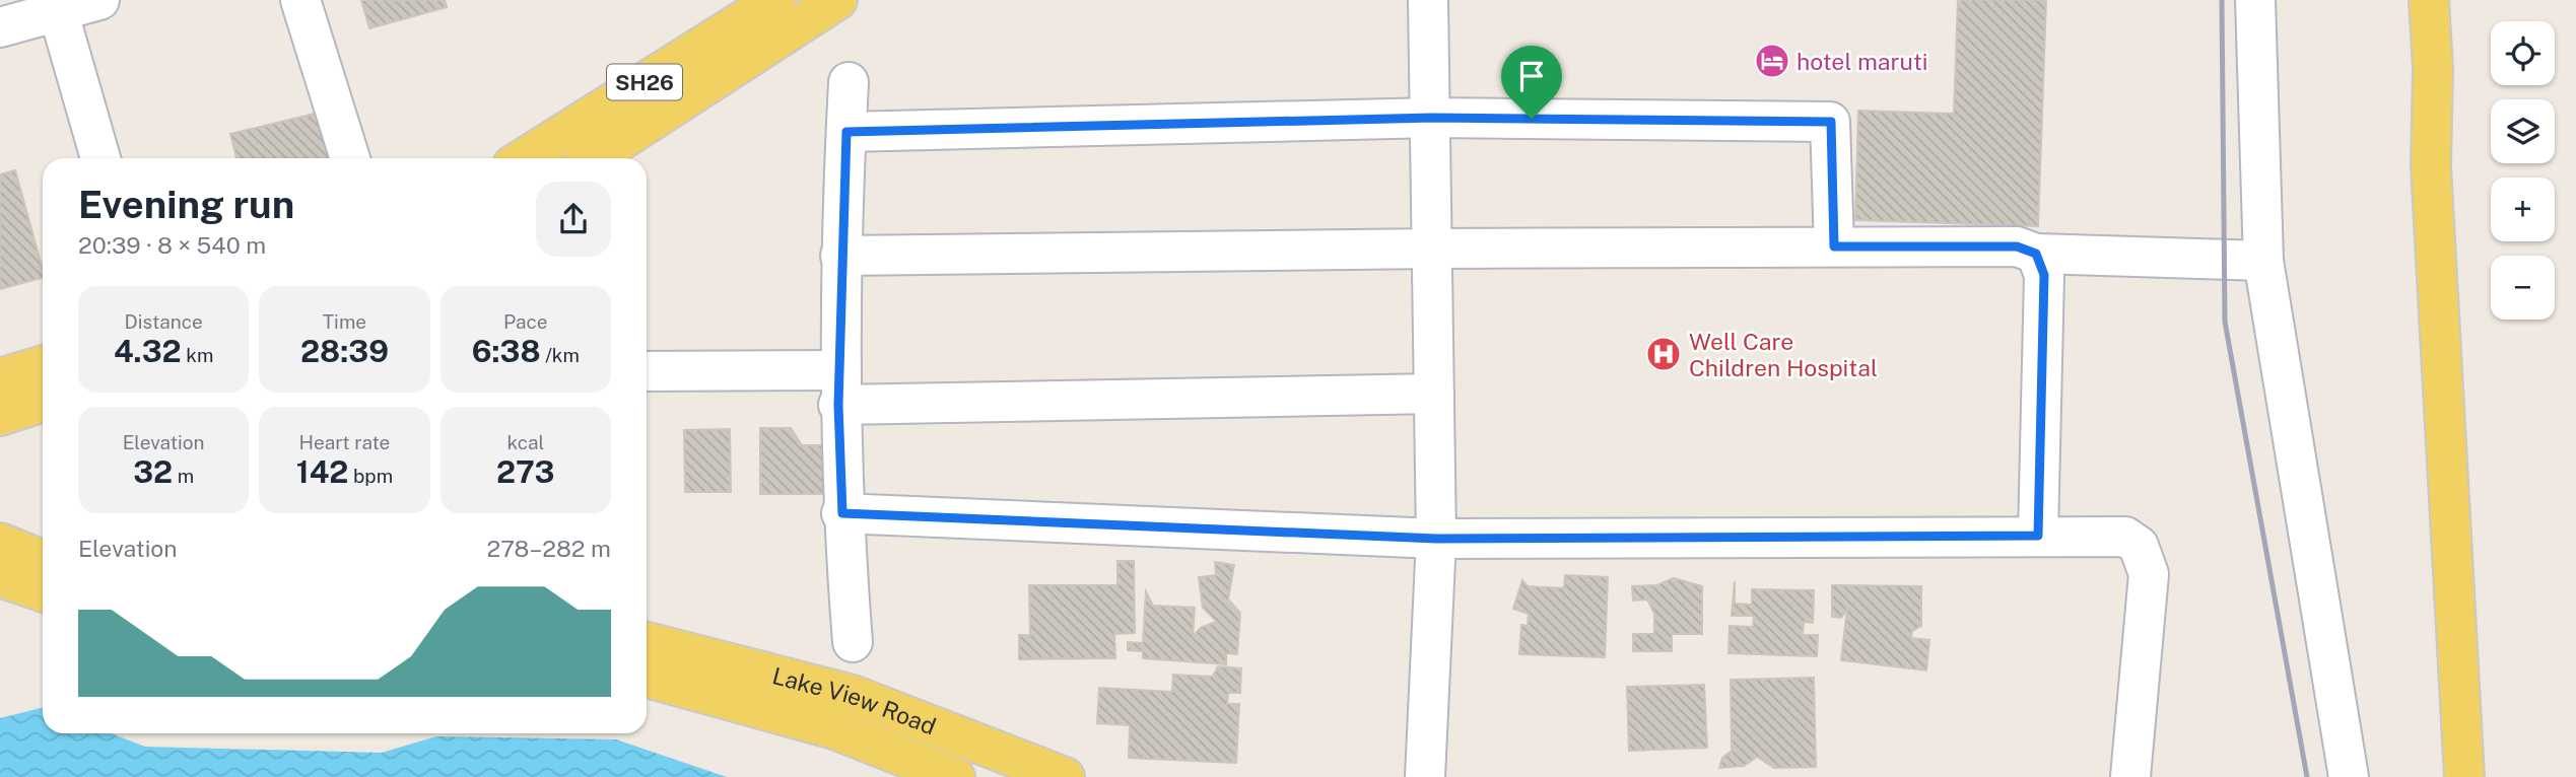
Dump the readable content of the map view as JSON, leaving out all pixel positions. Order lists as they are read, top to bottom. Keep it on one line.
{"streets":{"main road":["SH26","Lake View Road"]},"places":{"hotel":["hotel maruti"],"hospital":["Well Care Children Hospital"]},"page":{"map_buttons":["+","−"],"heading":["Evening run","20:39 · 8 × 540 m"],"stats":[["Distance","4.32 km"],["Time","28:39"],["Pace","6:38 /km"],["Elevation","32 m"],["Heart rate","142 bpm"],["kcal","273"]],"chart":["Elevation","278–282 m"]}}
